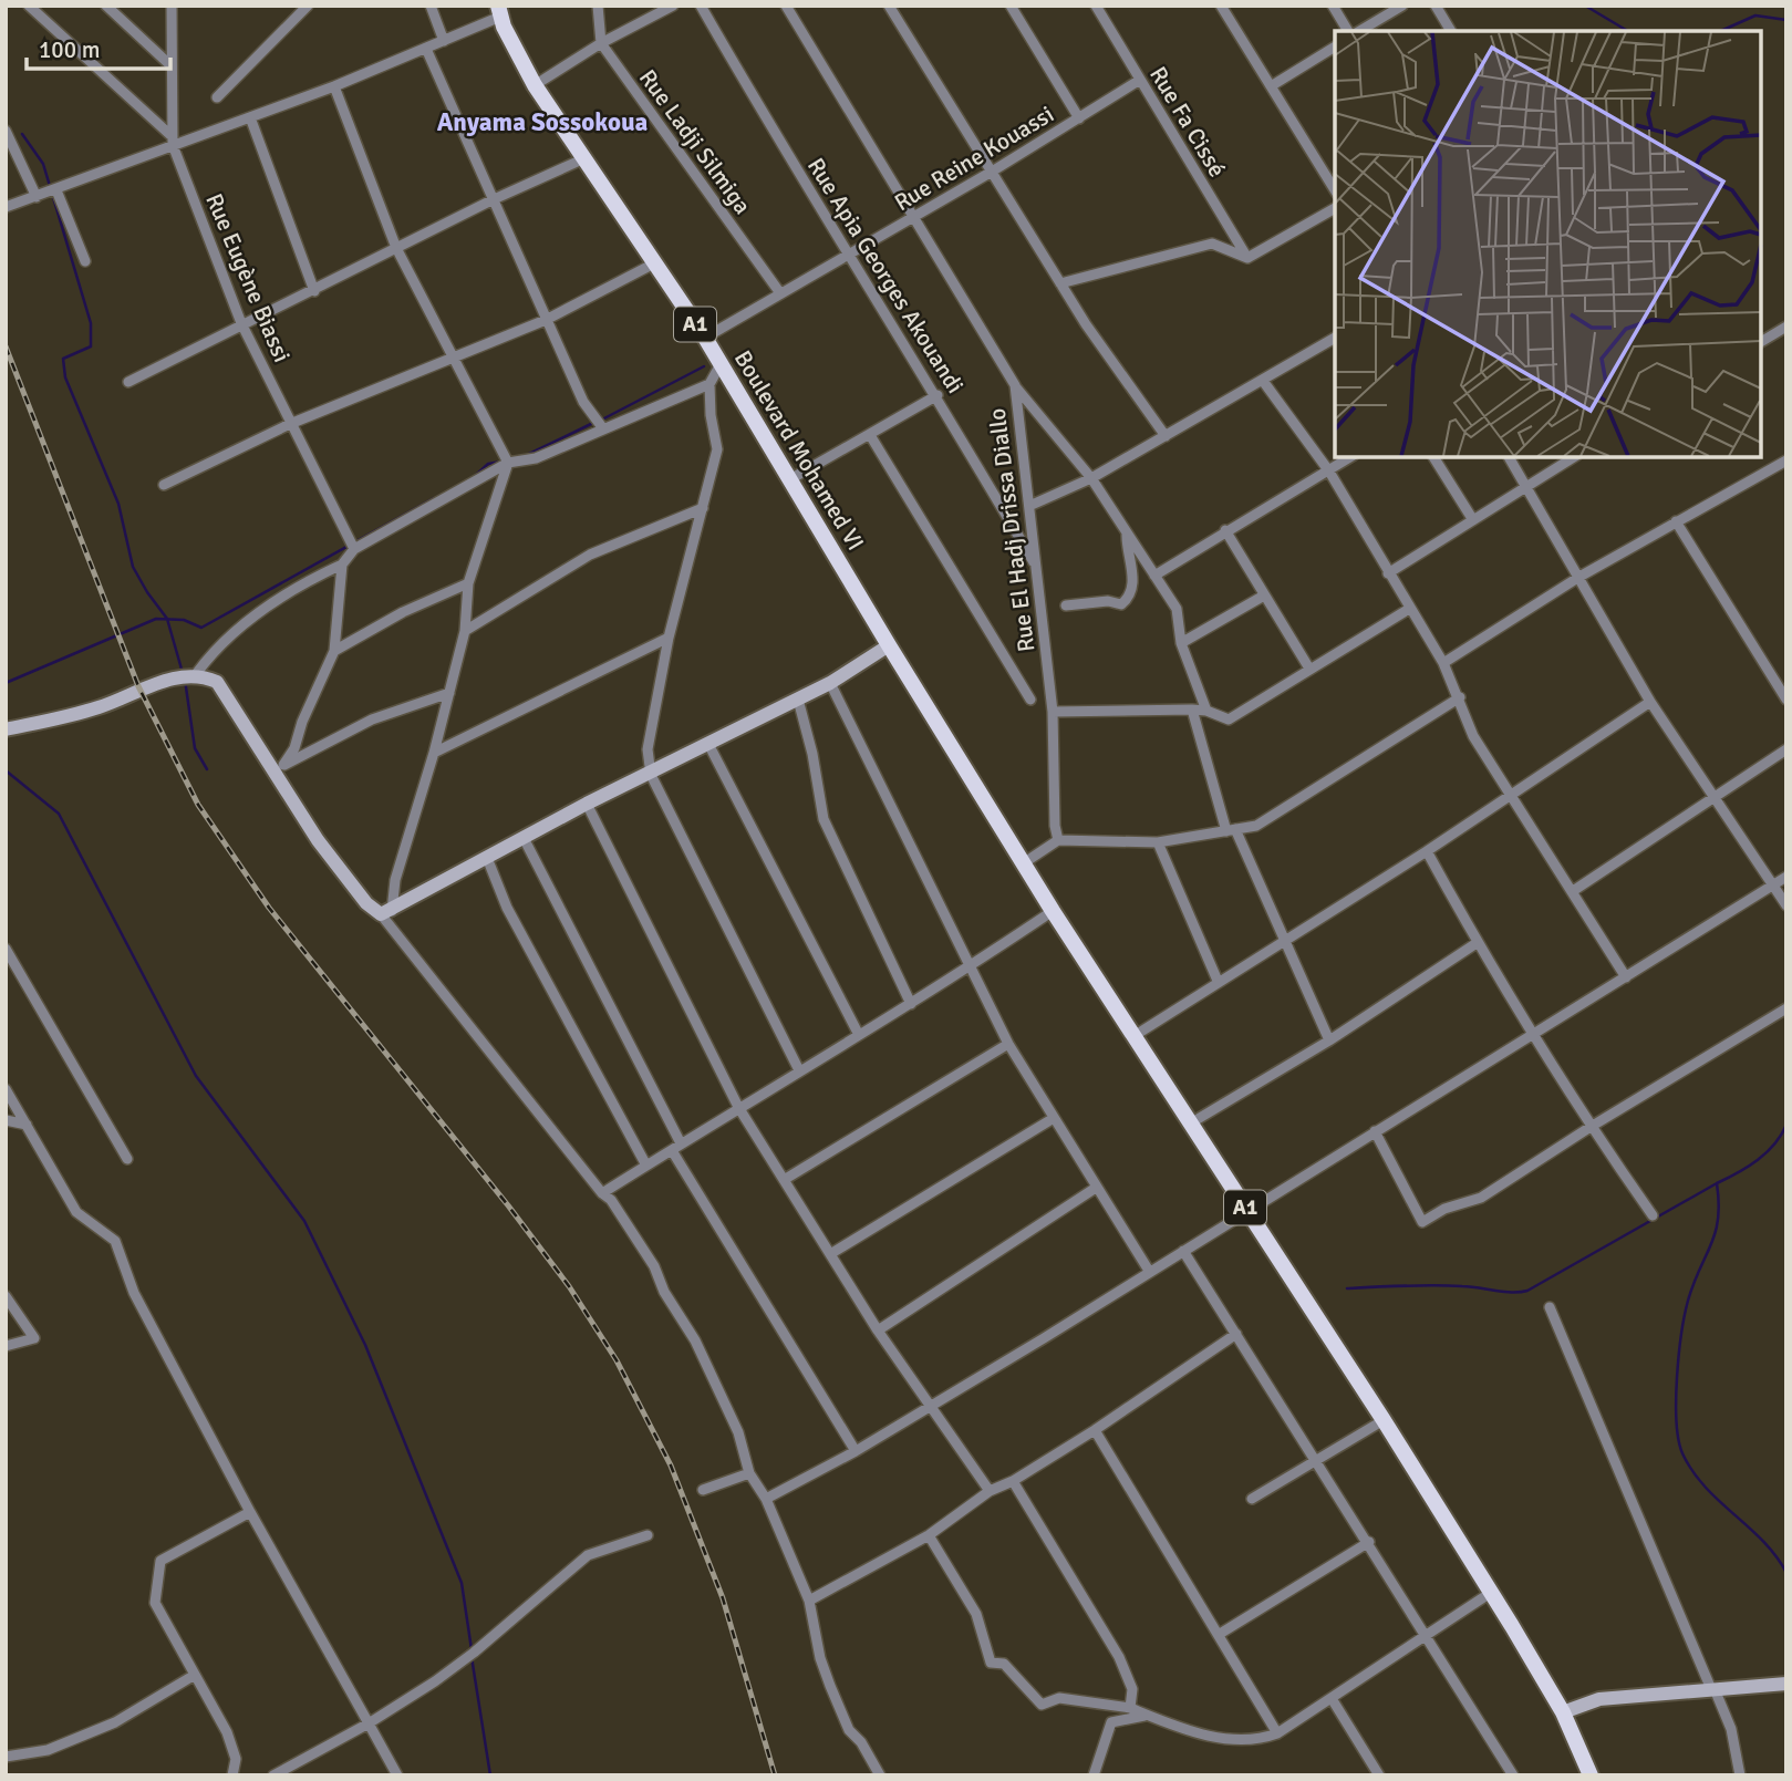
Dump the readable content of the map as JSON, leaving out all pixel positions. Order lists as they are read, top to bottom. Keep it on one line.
{"streets":{"main road":["A1","Boulevard Mohamed VI"],"street":["Rue Fa Cissé","Rue Ladji Silmiga","Rue Reine Kouassi","Rue Apia Georges Akouandi","Rue Eugène Biassi","Rue El Hadj Drissa Diallo"]},"crossings":[["Rue Fa Cissé","Rue Reine Kouassi"],["Rue Ladji Silmiga","Rue Reine Kouassi"],["Rue Reine Kouassi","Rue Apia Georges Akouandi"],["Rue Reine Kouassi","Boulevard Mohamed VI"],["Rue Reine Kouassi","Rue El Hadj Drissa Diallo"],["Rue Apia Georges Akouandi","Rue El Hadj Drissa Diallo"],["A1","Boulevard Mohamed VI"]],"districts":["Anyama Sossokoua"],"scale_bar":"100 m"}
